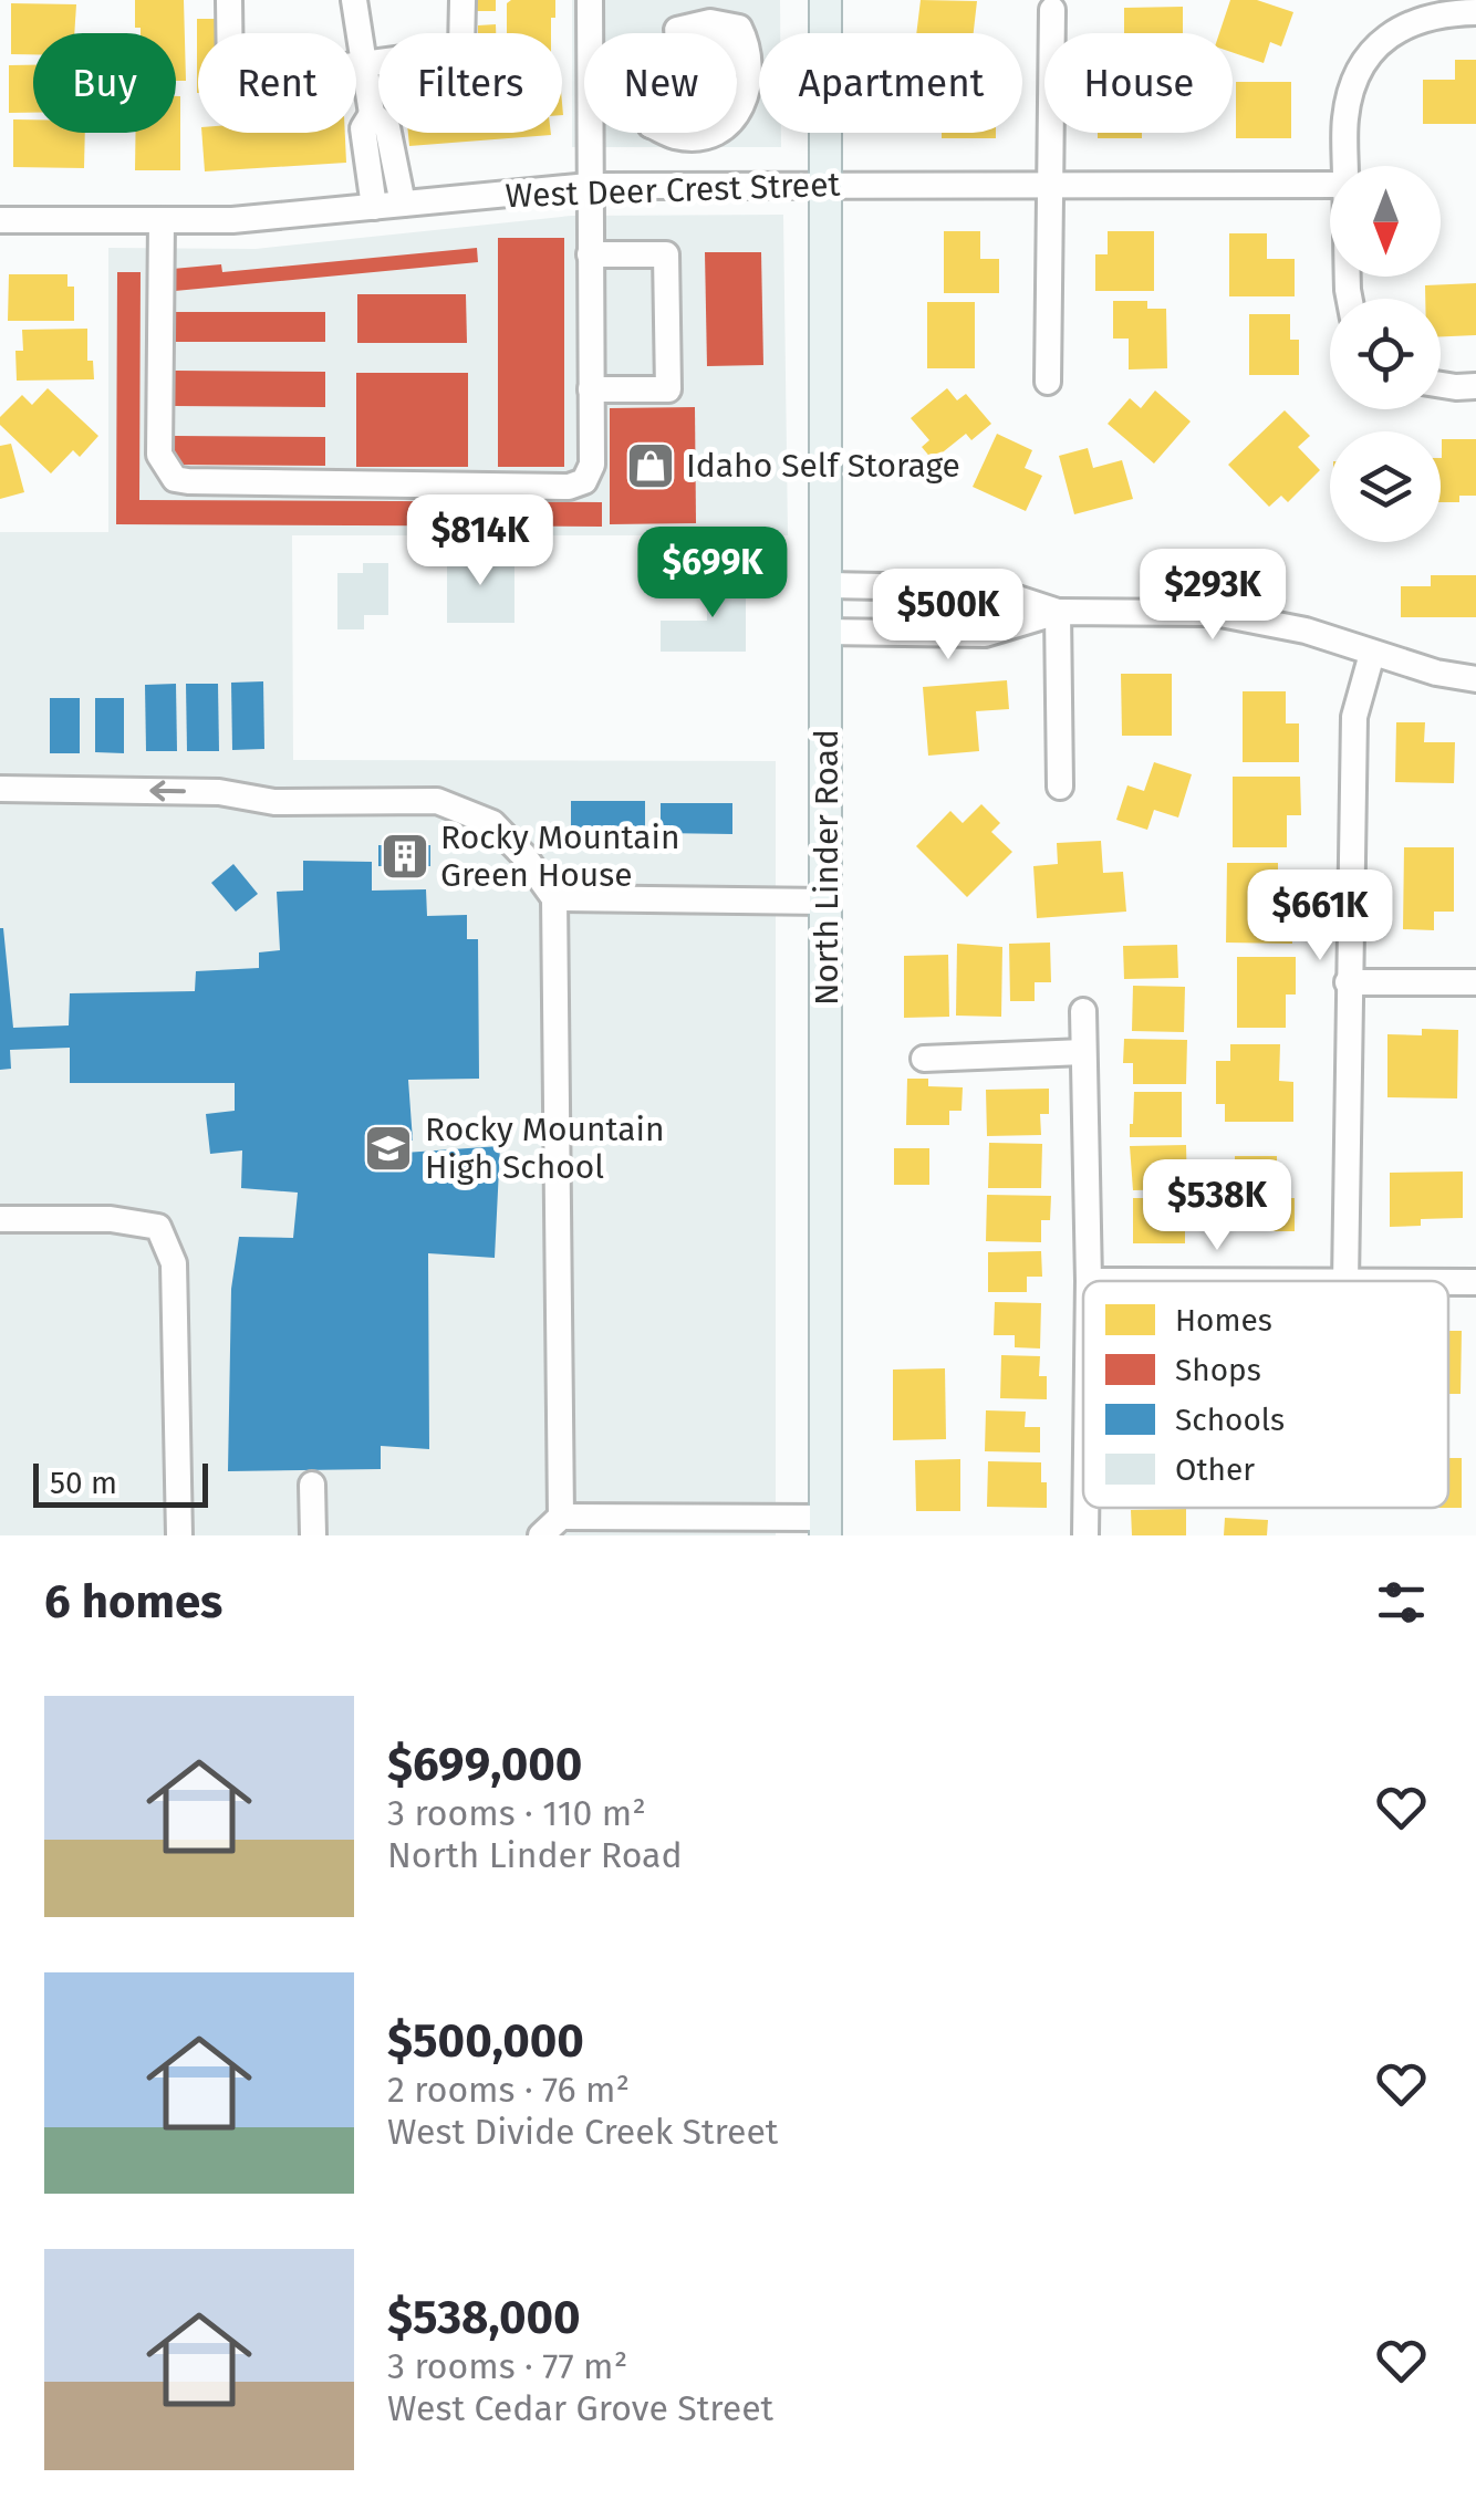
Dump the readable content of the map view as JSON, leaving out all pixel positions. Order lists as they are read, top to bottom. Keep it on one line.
{"streets":{"main road":["North Linder Road"],"street":["West Deer Crest Street"]},"crossings":[["West Deer Crest Street","North Linder Road"]],"places":{"shop":["Idaho Self Storage"],"building":["Rocky Mountain Green House"],"school or university":["Rocky Mountain High School"]},"legend":["Homes","Shops","Schools","Other"],"scale_bar":"50 m","north":"bottom","page":{"chip":["Buy","Rent","Filters","New","Apartment","House"],"price":["$814K","$699K","$293K","$500K","$661K","$538K"],"scale":"50 m","heading":"6 homes","list":[{"name":"$699,000","note":"3 rooms · 110 m² · North Linder Road"},{"name":"$500,000","note":"2 rooms · 76 m² · West Divide Creek Street"},{"name":"$538,000","note":"3 rooms · 77 m² · West Cedar Grove Street"}]}}
